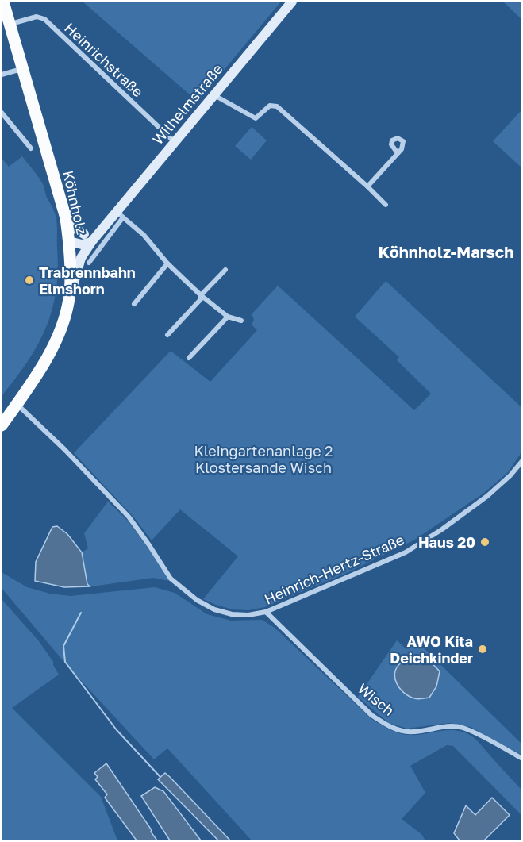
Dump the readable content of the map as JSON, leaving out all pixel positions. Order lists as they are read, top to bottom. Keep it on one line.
{"streets":{"main road":["Wilhelmstraße","Köhnholz"],"street":["Heinrichstraße","Heinrich-Hertz-Straße","Wisch"]},"crossings":[["Heinrichstraße","Wilhelmstraße"],["Heinrichstraße","Köhnholz"],["Wilhelmstraße","Köhnholz"],["Köhnholz","Heinrich-Hertz-Straße"],["Heinrich-Hertz-Straße","Wisch"]],"districts":["Köhnholz-Marsch"],"parks":["Kleingartenanlage 2 Klostersande Wisch"],"places":["Trabrennbahn Elmshorn","Haus 20","AWO Kita Deichkinder"]}
